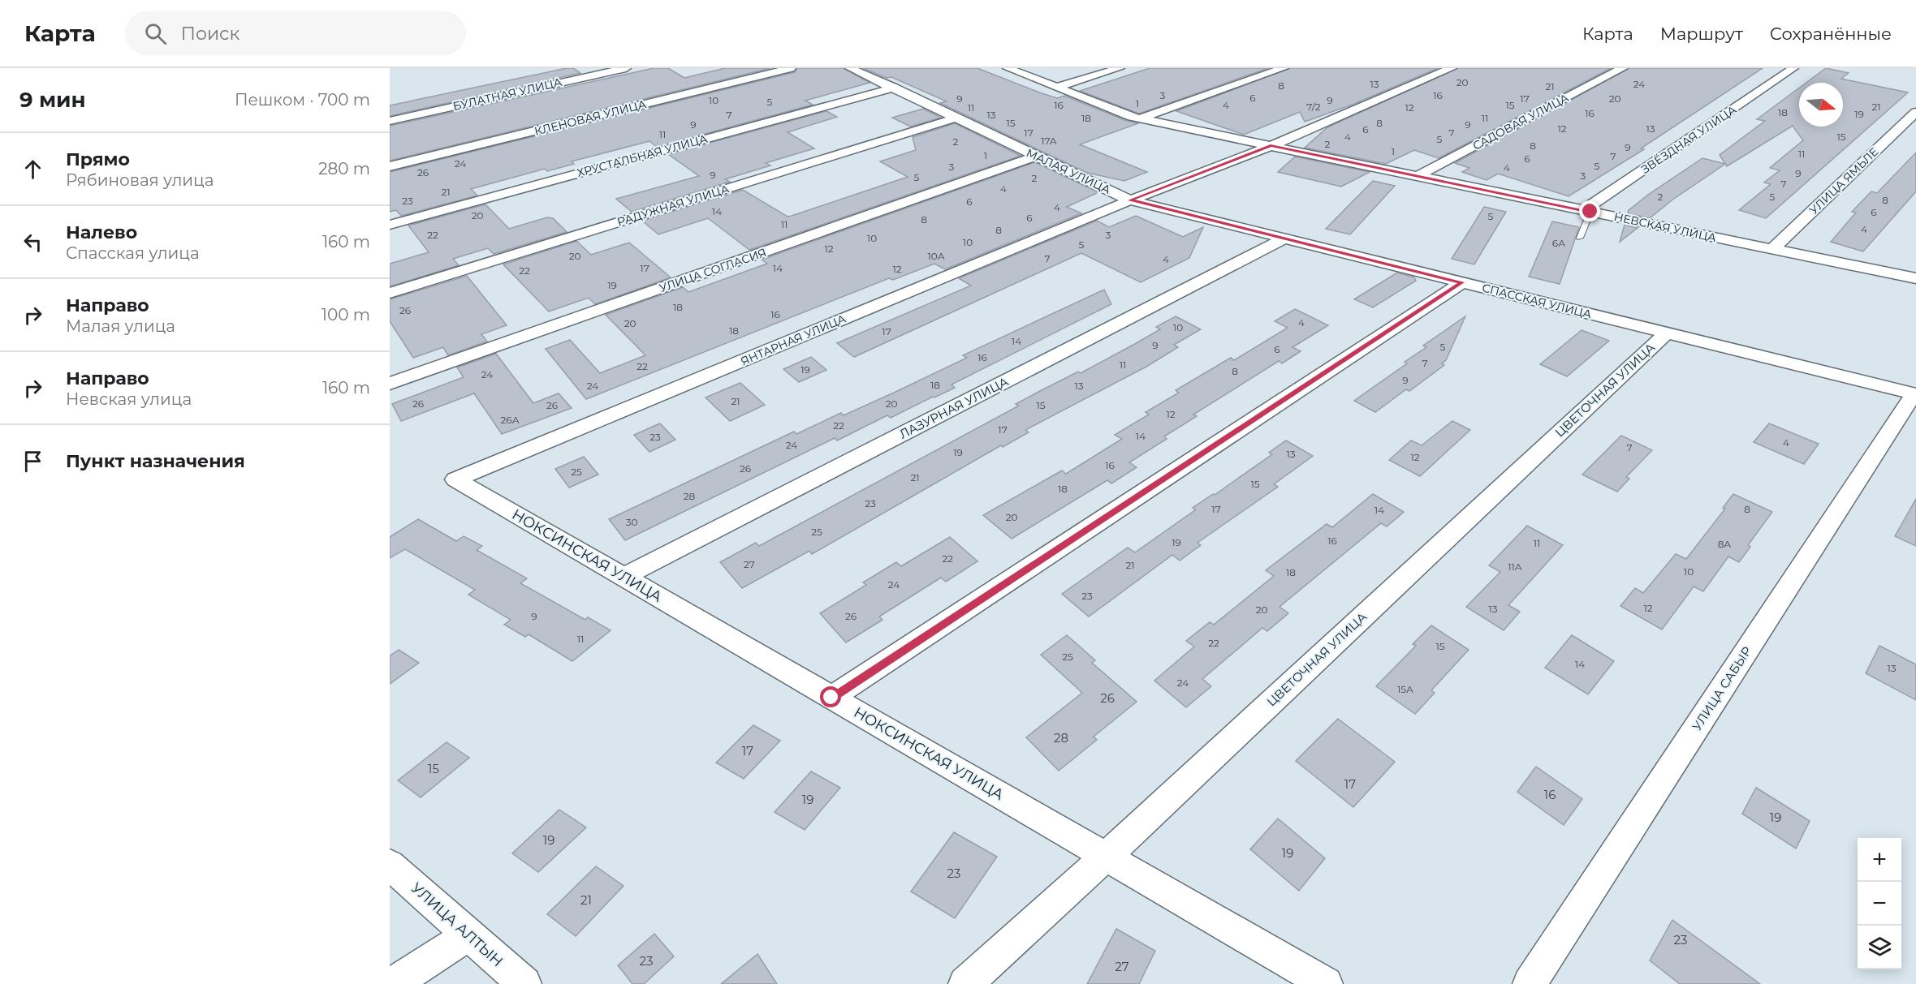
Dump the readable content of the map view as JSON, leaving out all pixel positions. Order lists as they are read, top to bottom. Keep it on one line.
{"streets":{"street":["БУЛАТНАЯ УЛИЦА","КЛЕНОВАЯ УЛИЦА","САДОВАЯ УЛИЦА","ЗВЁЗДНАЯ УЛИЦА","ХРУСТАЛЬНАЯ УЛИЦА","МАЛАЯ УЛИЦА","УЛИЦА ЯМЬЛЕ","РАДУЖНАЯ УЛИЦА","НЕВСКАЯ УЛИЦА","УЛИЦА СОГЛАСИЯ","СПАССКАЯ УЛИЦА","ЯНТАРНАЯ УЛИЦА","ЦВЕТОЧНАЯ УЛИЦА","ЛАЗУРНАЯ УЛИЦА","НОКСИНСКАЯ УЛИЦА","УЛИЦА САБЫР","УЛИЦА АЛТЫН"]},"crossings":[["САДОВАЯ УЛИЦА","НЕВСКАЯ УЛИЦА"],["ЗВЁЗДНАЯ УЛИЦА","НЕВСКАЯ УЛИЦА"],["ХРУСТАЛЬНАЯ УЛИЦА","МАЛАЯ УЛИЦА"],["МАЛАЯ УЛИЦА","РАДУЖНАЯ УЛИЦА"],["МАЛАЯ УЛИЦА","УЛИЦА СОГЛАСИЯ"],["МАЛАЯ УЛИЦА","СПАССКАЯ УЛИЦА"],["МАЛАЯ УЛИЦА","ЯНТАРНАЯ УЛИЦА"],["УЛИЦА ЯМЬЛЕ","НЕВСКАЯ УЛИЦА"],["СПАССКАЯ УЛИЦА","ЯНТАРНАЯ УЛИЦА"],["СПАССКАЯ УЛИЦА","ЦВЕТОЧНАЯ УЛИЦА"],["СПАССКАЯ УЛИЦА","ЛАЗУРНАЯ УЛИЦА"],["СПАССКАЯ УЛИЦА","УЛИЦА САБЫР"],["ЯНТАРНАЯ УЛИЦА","НОКСИНСКАЯ УЛИЦА"],["ЦВЕТОЧНАЯ УЛИЦА","НОКСИНСКАЯ УЛИЦА"],["ЛАЗУРНАЯ УЛИЦА","НОКСИНСКАЯ УЛИЦА"]],"house_numbers":["20","13","24","8","21","3","16","6","9","17","20","10","9","5","1","16","4","15","7/2","21","11","12","18","16","19","7","13","18","11","15","8","9","9","12","13","6","17","7","11","4","15","5","17А","2","2","8","9","1","11","1","7","6","24","5","3","4","26","9","9","3","5","2","7","4","21","2","5","8","23","6","4","14","6","20","5","6","8","11","4","8","22","3","10","10","6А","5","12","20","10А","7","4","17","14","12","22","19","18","26","16","4","20","10","18","17","14","9","5","6","16","7","11","22","19","8","24","9","18","24","13","21","26","20","26","15","12","26А","22","17","14","23","4","24","7","19","13","12","16","26","25","21","15","18","28","23","17","8","14","20","30","25","16","19","11","8А","22","27","21","11А","10","18","24","23","12","13","20","9","26","11","22","15","25","14","13","24","15А","26","28","17","15","17","16","19","19","19","19","23","21","23","23","27"],"north":"right","page":{"header":"Карта","search":"Поиск","nav":["Карта","Маршрут","Сохранённые"],"heading":["9 мин","Пешком · 700 m"],"list":[["Прямо","Рябиновая улица","280 m"],["Налево","Спасская улица","160 m"],["Направо","Малая улица","100 m"],["Направо","Невская улица","160 m"],"Пункт назначения"],"map_buttons":["+","−"]}}
